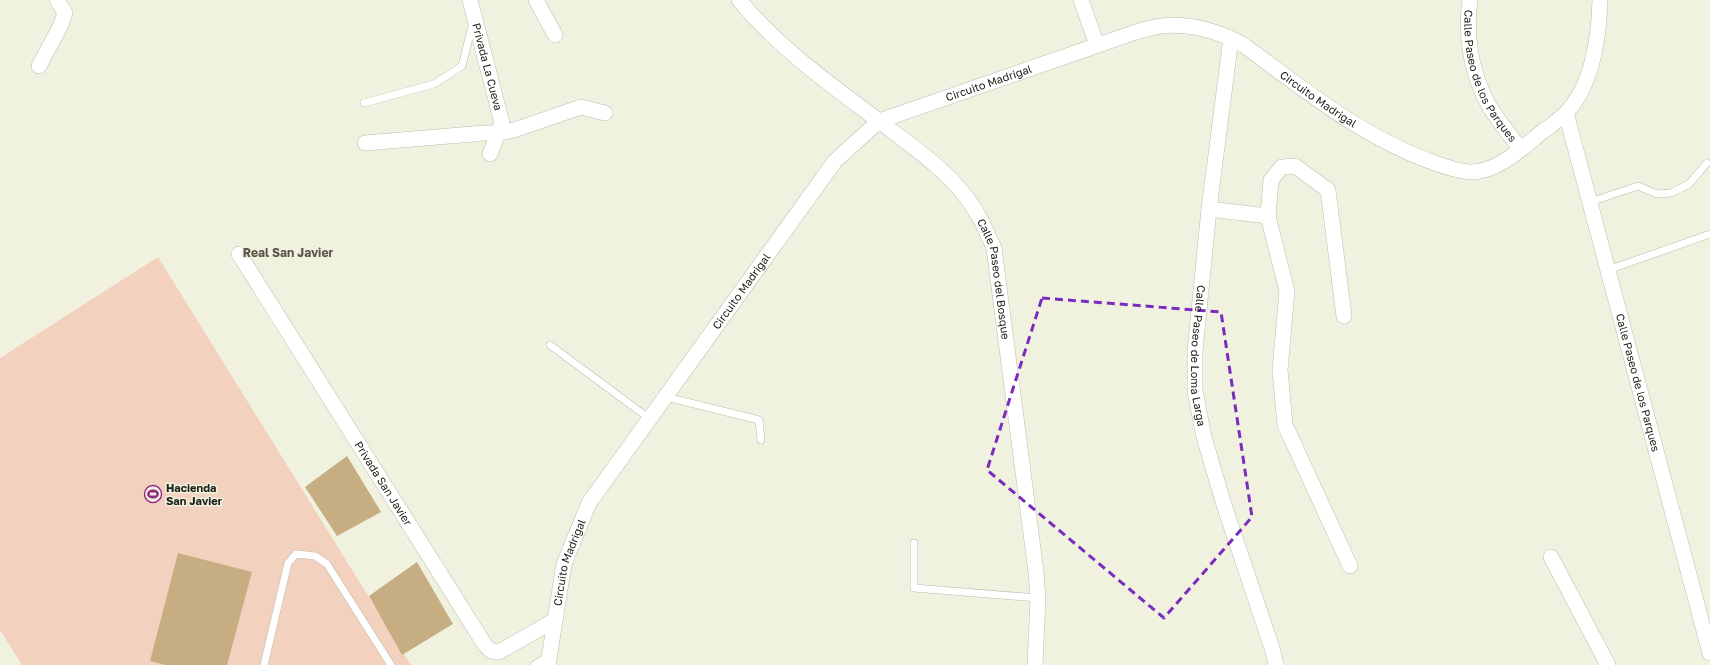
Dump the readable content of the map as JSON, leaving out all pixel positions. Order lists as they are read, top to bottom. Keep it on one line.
{"streets":{"street":["Privada La Cueva","Calle Paseo de los Parques","Circuito Madrigal","Calle Paseo del Bosque","Calle Paseo de Loma Larga","Privada San Javier"]},"crossings":[["Calle Paseo de los Parques","Circuito Madrigal"],["Circuito Madrigal","Calle Paseo del Bosque"],["Circuito Madrigal","Calle Paseo de Loma Larga"],["Circuito Madrigal","Privada San Javier"]],"districts":["Real San Javier"],"places":{"sports":["Hacienda San Javier"]}}
